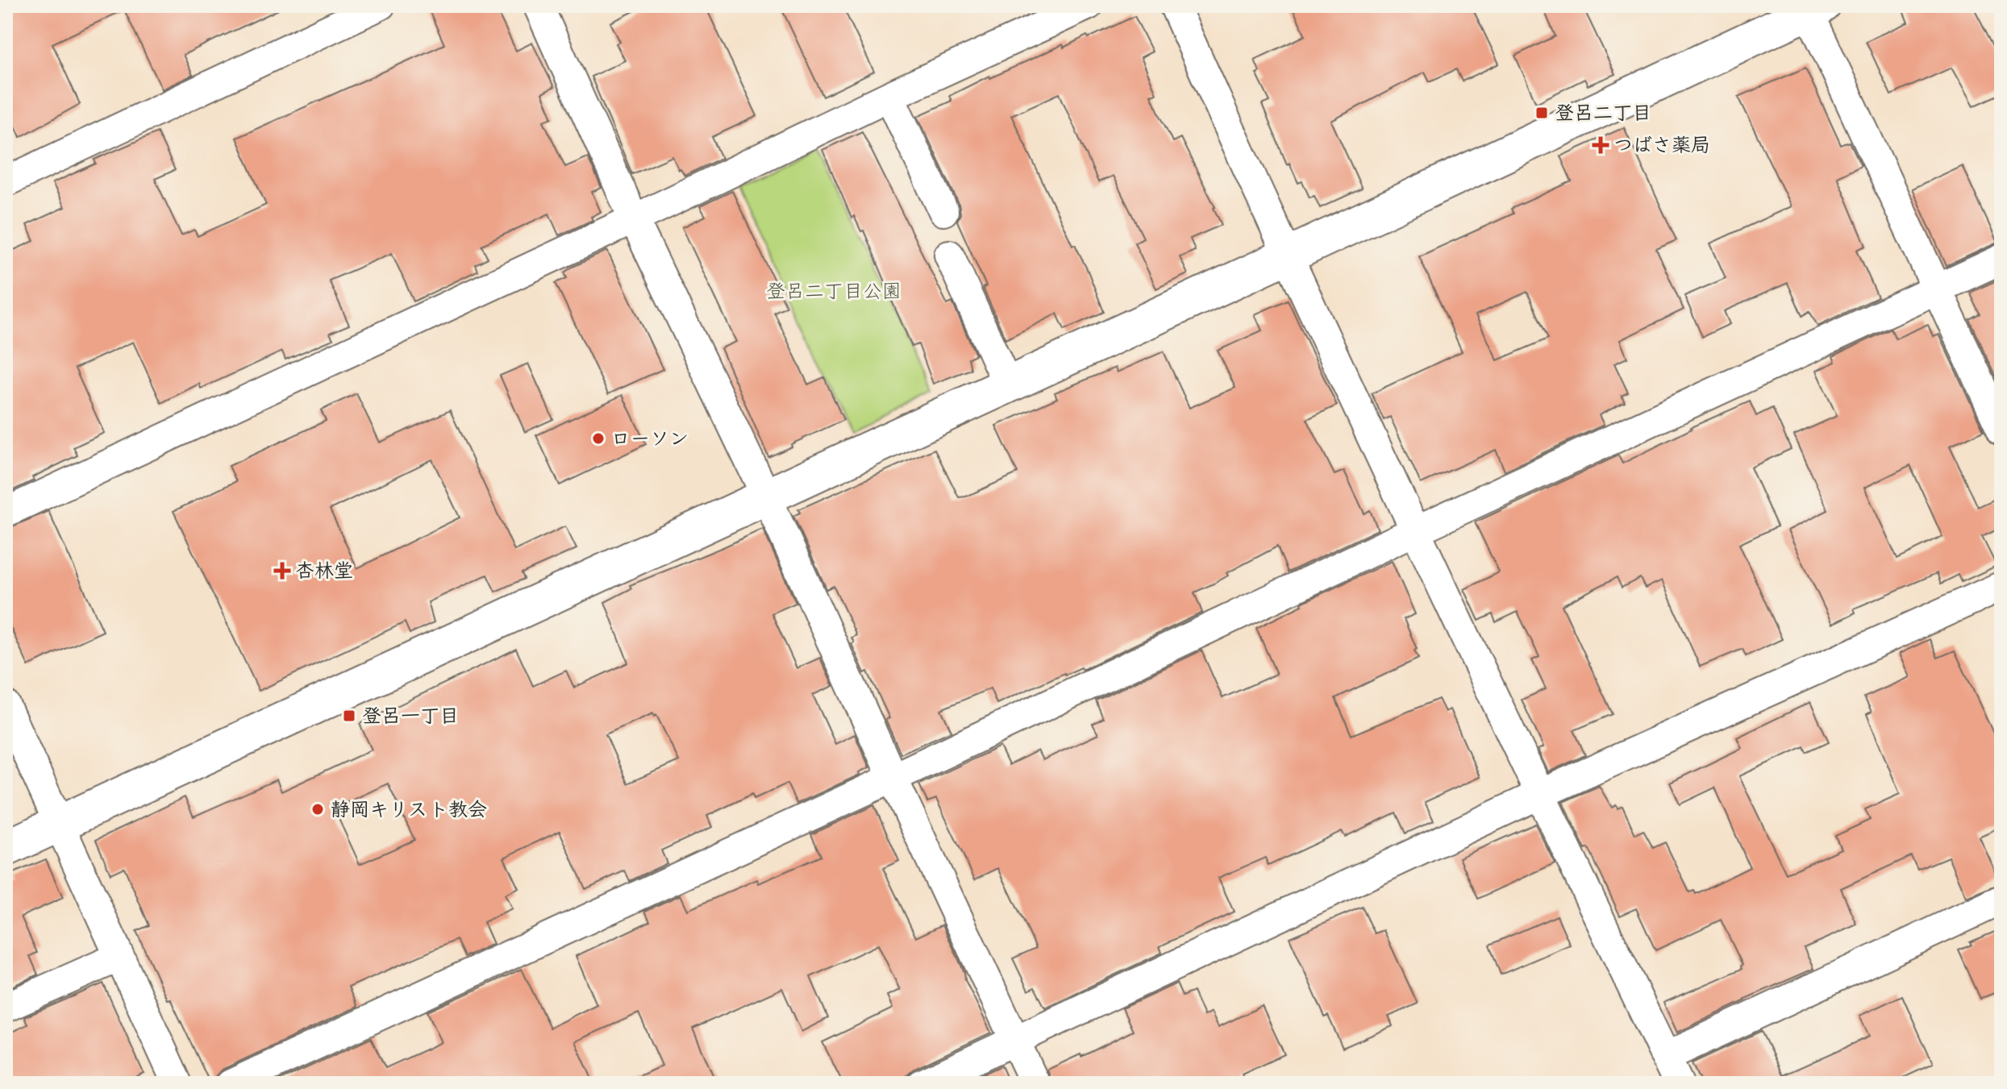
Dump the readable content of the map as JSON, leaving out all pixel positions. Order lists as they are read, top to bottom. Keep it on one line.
{"parks":["登呂二丁目公園"],"places":{"transit":["登呂二丁目","登呂一丁目"],"health":["つばさ薬局","杏林堂"],"other":["ローソン","静岡キリスト教会"]}}
